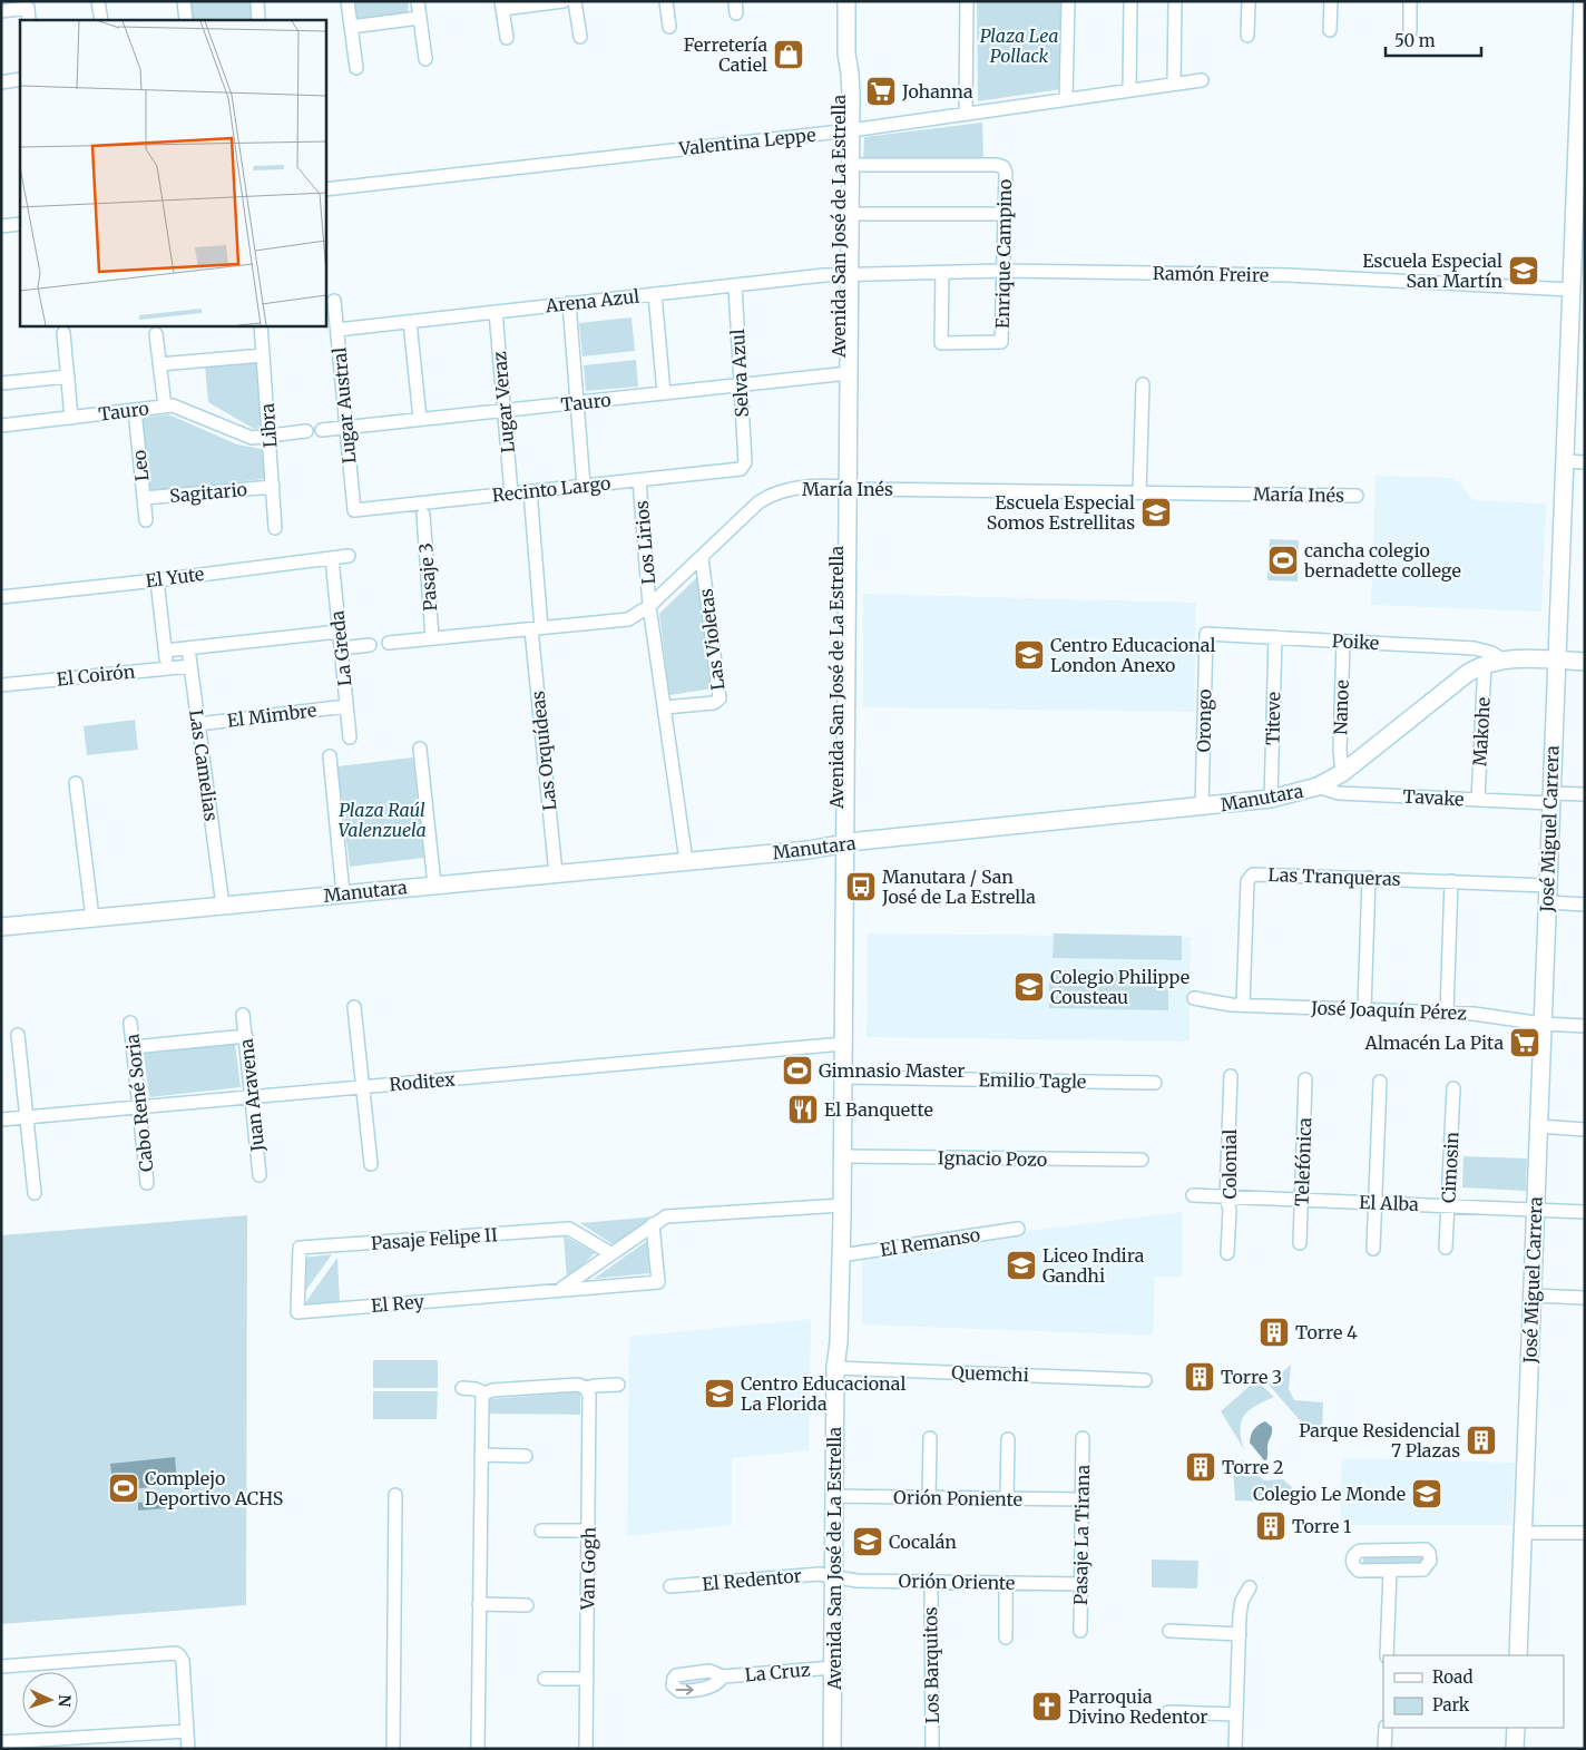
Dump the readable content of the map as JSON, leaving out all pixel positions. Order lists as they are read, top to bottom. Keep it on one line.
{"streets":{"main road":["Avenida San José de La Estrella","Manutara","José Miguel Carrera"],"street":["Valentina Leppe","Enrique Campino","Ramón Freire","Arena Azul","Selva Azul","Lugar Veraz","Tauro","Lugar Austral","Libra","Leo","Recinto Largo","María Inés","Sagitario","Los Lirios","El Yute","Pasaje 3","Las Violetas","Poike","La Greda","El Coirón","Nanoe","El Mimbre","Titeve","Orongo","Makohe","Las Orquídeas","Las Camelias","Tavake","Las Tranqueras","José Joaquín Pérez","Emilio Tagle","Roditex","Juan Aravena","Cabo René Soria","Ignacio Pozo","Telefónica","Colonial","Cimosin","El Alba","Pasaje Felipe II","El Remanso","El Rey","Quemchi","Orión Poniente","Pasaje La Tirana","Van Gogh","El Redentor","Orión Oriente","Los Barquitos","La Cruz"]},"crossings":[["Valentina Leppe","Avenida San José de La Estrella"],["Avenida San José de La Estrella","Enrique Campino"],["Avenida San José de La Estrella","Ramón Freire"],["Avenida San José de La Estrella","Arena Azul"],["Avenida San José de La Estrella","Tauro"],["Avenida San José de La Estrella","María Inés"],["Avenida San José de La Estrella","Manutara"],["Avenida San José de La Estrella","Emilio Tagle"],["Avenida San José de La Estrella","Roditex"],["Avenida San José de La Estrella","Ignacio Pozo"],["Avenida San José de La Estrella","El Remanso"],["Avenida San José de La Estrella","Quemchi"],["Avenida San José de La Estrella","Orión Poniente"],["Avenida San José de La Estrella","El Redentor"],["Avenida San José de La Estrella","Orión Oriente"],["Avenida San José de La Estrella","La Cruz"],["Enrique Campino","Ramón Freire"],["Ramón Freire","Arena Azul"],["Ramón Freire","José Miguel Carrera"],["Arena Azul","Selva Azul"],["Arena Azul","Lugar Veraz"],["Arena Azul","Lugar Austral"],["Selva Azul","Tauro"],["Selva Azul","Recinto Largo"],["Lugar Veraz","Tauro"],["Lugar Veraz","Recinto Largo"],["Tauro","Lugar Austral"],["Tauro","Libra"],["Tauro","Leo"],["Lugar Austral","Recinto Largo"],["Libra","Sagitario"],["Leo","Sagitario"],["Recinto Largo","Los Lirios"],["Recinto Largo","Las Orquídeas"],["María Inés","Los Lirios"],["María Inés","Pasaje 3"],["María Inés","Las Violetas"],["María Inés","Las Orquídeas"],["El Yute","La Greda"],["Poike","Nanoe"],["Poike","Titeve"],["Poike","Orongo"],["Poike","Manutara"],["La Greda","El Mimbre"],["El Coirón","Las Camelias"],["Nanoe","Manutara"],["El Mimbre","Las Camelias"],["Titeve","Manutara"],["Orongo","Manutara"],["Makohe","Manutara"],["Makohe","Tavake"],["Las Orquídeas","Manutara"],["Las Camelias","Manutara"],["Manutara","Tavake"],["Manutara","José Miguel Carrera"],["Tavake","José Miguel Carrera"],["José Miguel Carrera","Las Tranqueras"],["José Miguel Carrera","José Joaquín Pérez"],["José Miguel Carrera","El Alba"],["Las Tranqueras","José Joaquín Pérez"],["Roditex","Juan Aravena"],["Roditex","Cabo René Soria"],["Telefónica","El Alba"],["Colonial","El Alba"],["Cimosin","El Alba"],["Pasaje Felipe II","El Rey"],["Orión Poniente","Pasaje La Tirana"],["Pasaje La Tirana","Orión Oriente"],["El Redentor","Orión Oriente"],["Orión Oriente","Los Barquitos"]],"parks":["Plaza Lea Pollack","Plaza Raúl Valenzuela"],"places":{"shop":["Ferretería Catiel"],"supermarket":["Johanna","Almacén La Pita"],"school or university":["Escuela Especial San Martín","Escuela Especial Somos Estrellitas","Centro Educacional London Anexo","Colegio Philippe Cousteau","Liceo Indira Gandhi","Centro Educacional La Florida","Colegio Le Monde","Cocalán"],"sports":["cancha colegio bernadette college","Gimnasio Master","Complejo Deportivo ACHS"],"bus stop":["Manutara / San José de La Estrella"],"restaurant":["El Banquette"],"building":["Torre 4","Torre 3","Parque Residencial 7 Plazas","Torre 2","Torre 1"],"church":["Parroquia Divino Redentor"]},"legend":["Road","Park"],"scale_bar":"50 m","north":"right"}
